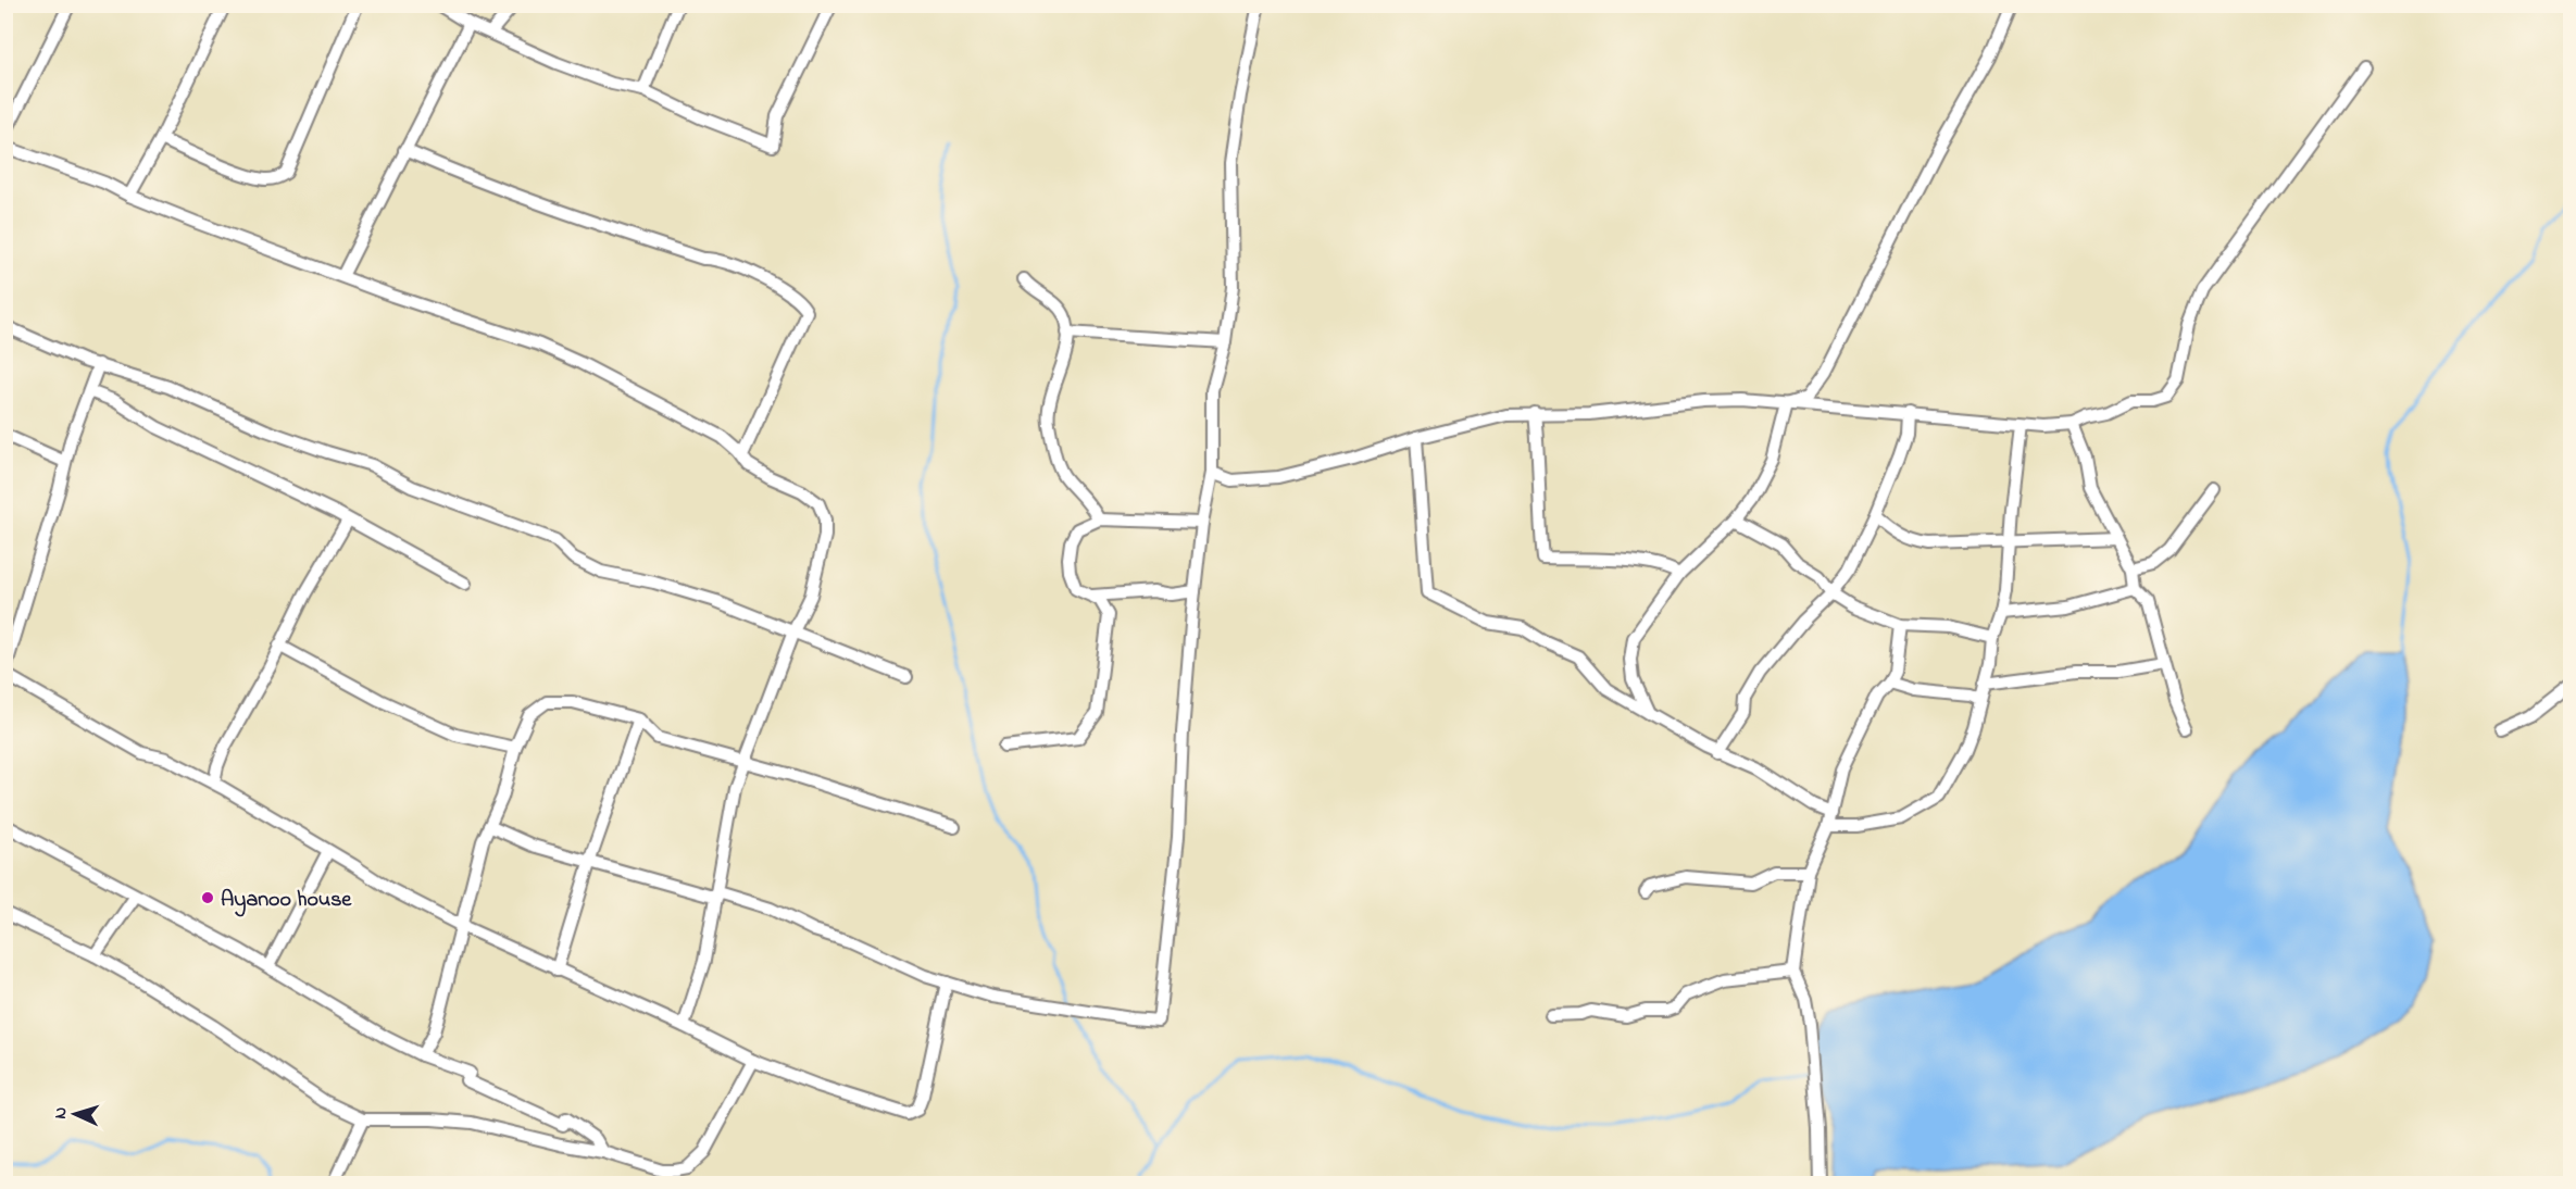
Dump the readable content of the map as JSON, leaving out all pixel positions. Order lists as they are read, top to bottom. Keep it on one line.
{"places":["Ayanoo house"],"north":"left"}
